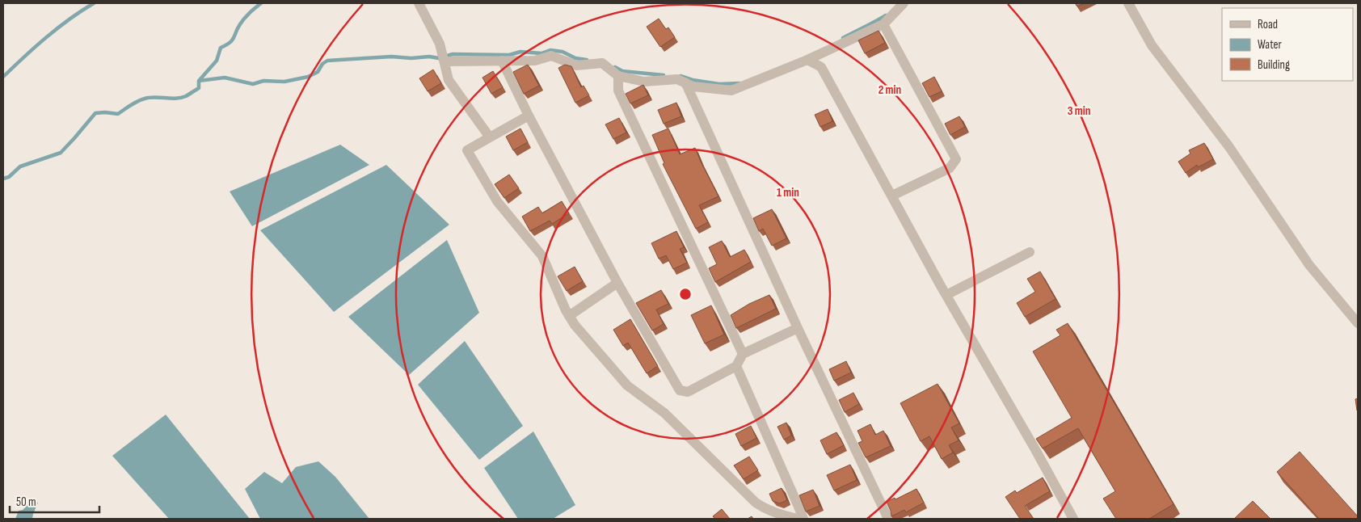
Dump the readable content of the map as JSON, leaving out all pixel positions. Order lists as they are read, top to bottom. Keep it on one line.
{"legend":["Road","Water","Building"],"scale_bar":"50 m","rings":["2 min","3 min","1 min"]}
